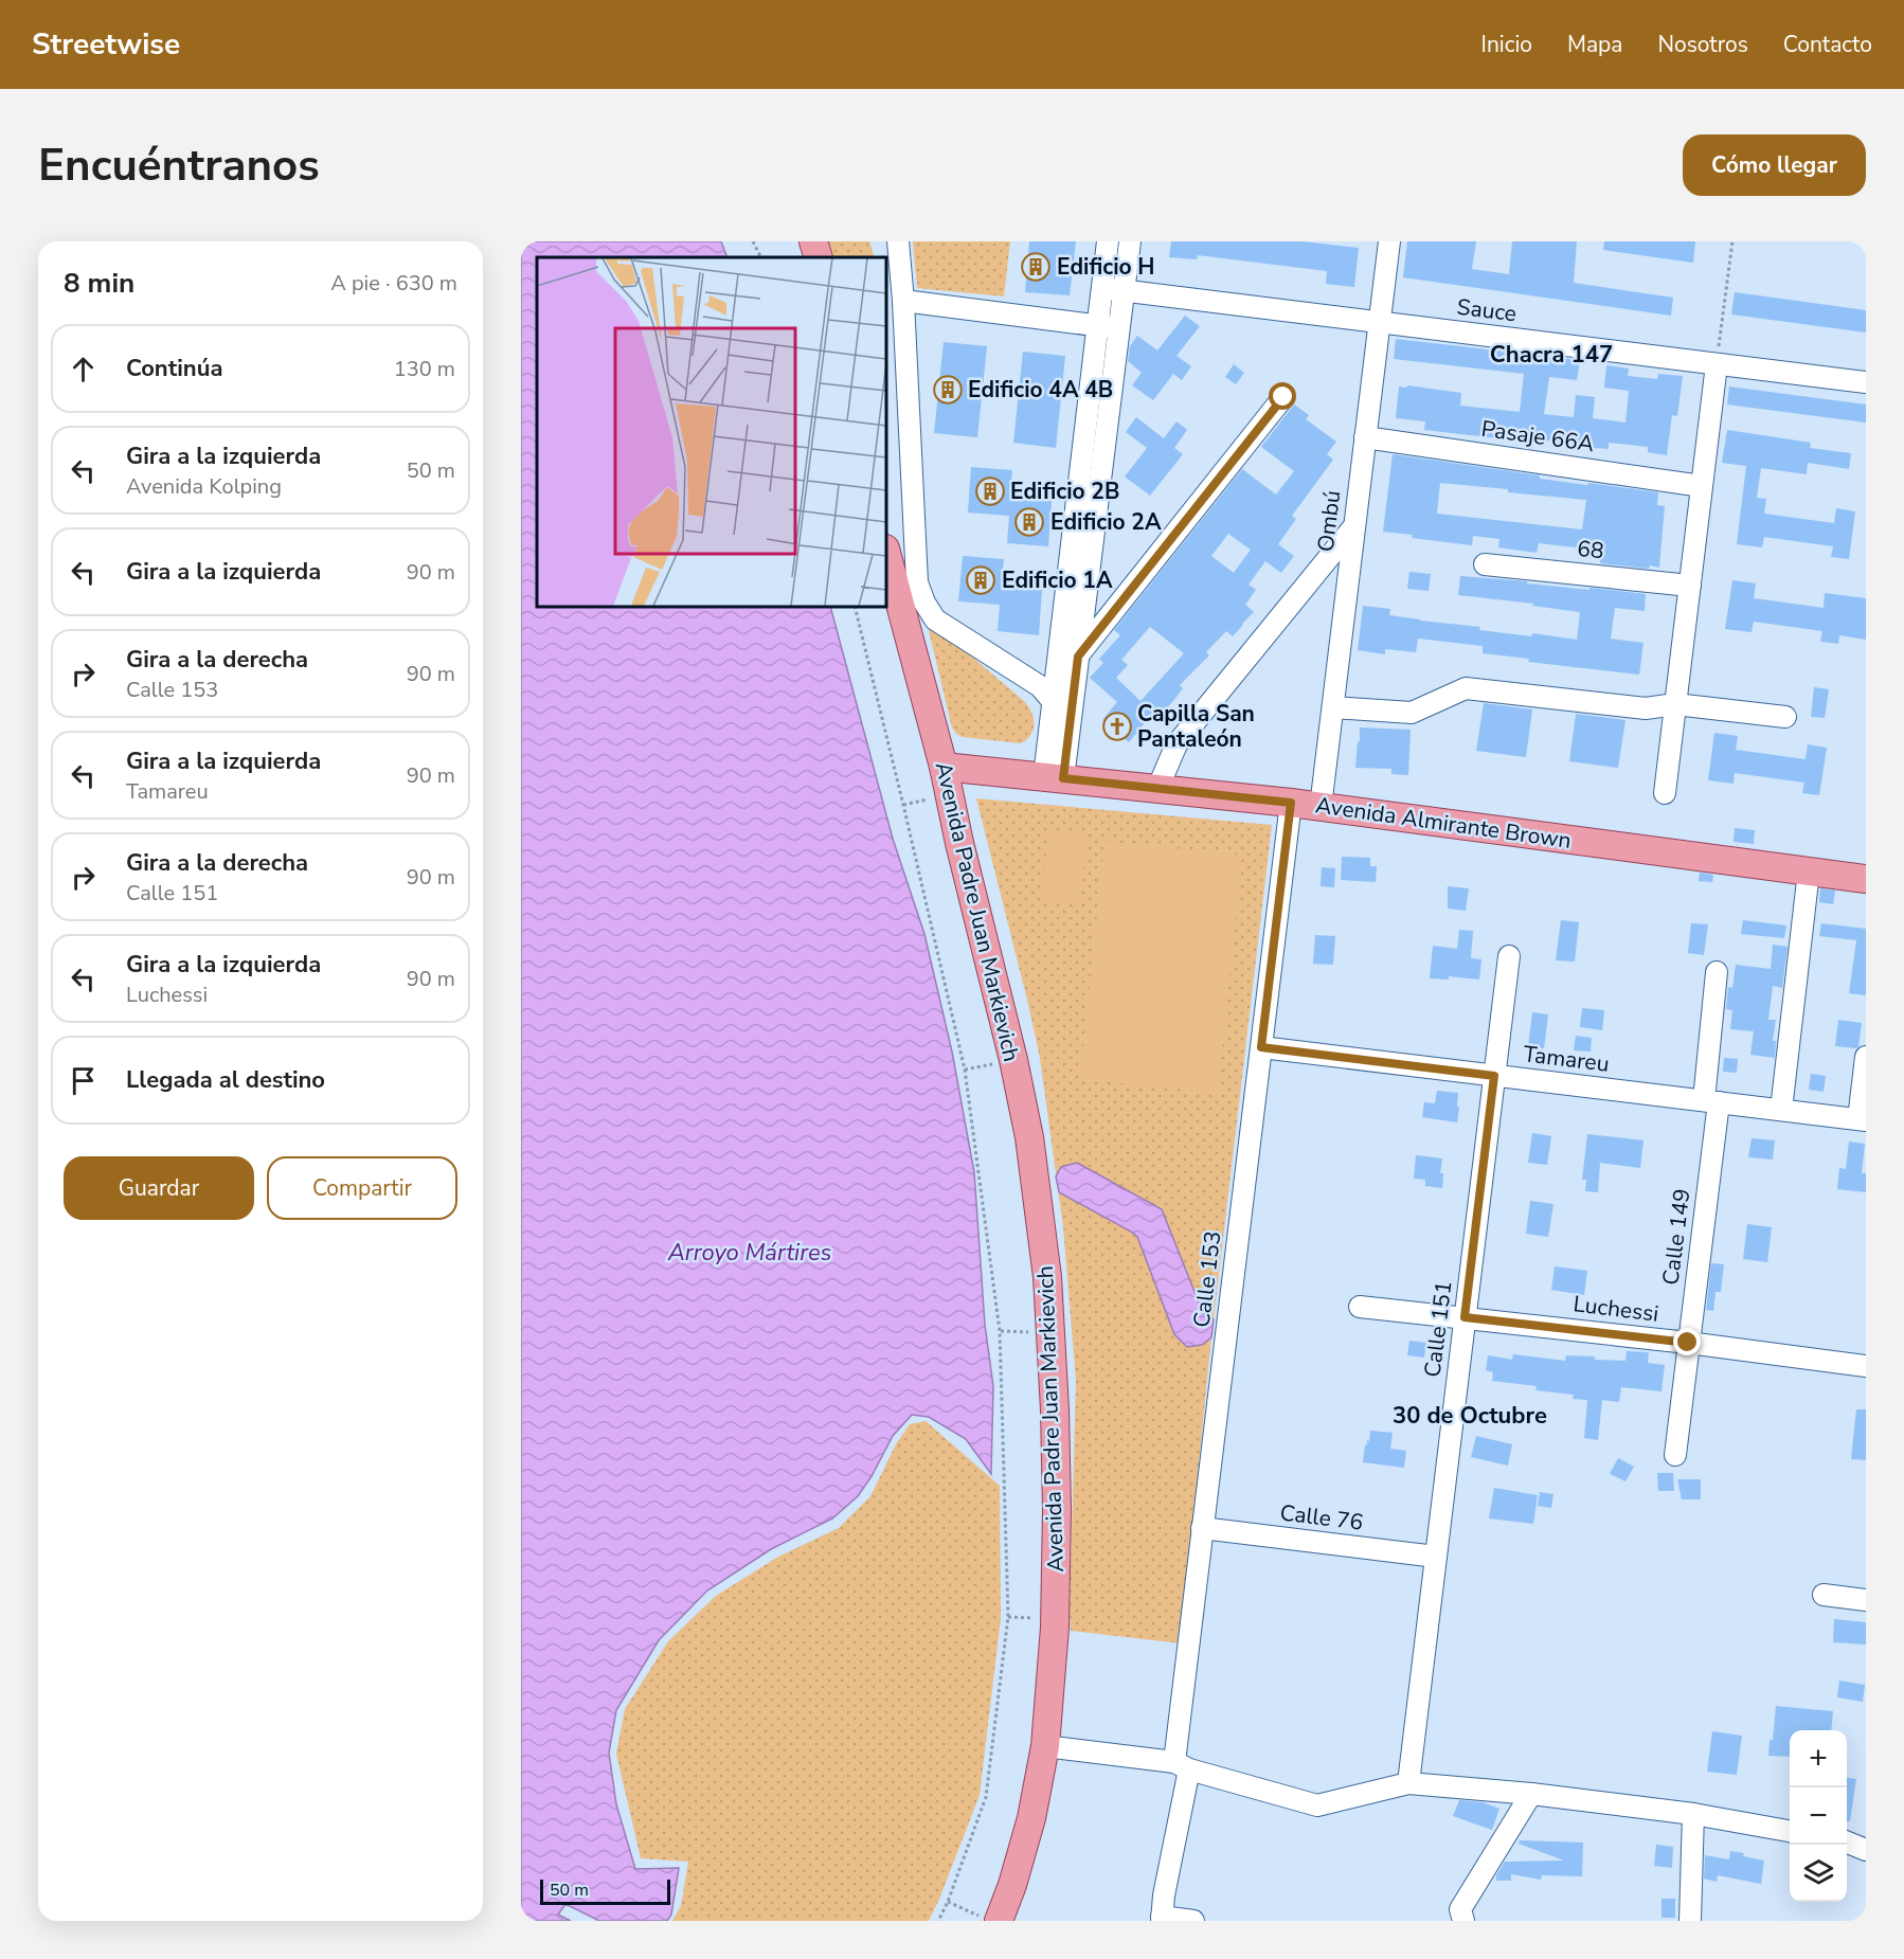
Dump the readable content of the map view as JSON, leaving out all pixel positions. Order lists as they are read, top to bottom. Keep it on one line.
{"streets":{"main road":["Avenida Almirante Brown","Avenida Padre Juan Markievich"],"street":["Sauce","Pasaje 66A","Ombú","68","Tamareu","Calle 149","Calle 153","Luchessi","Calle 151","Calle 76"]},"crossings":[["Sauce","Ombú"],["Pasaje 66A","Ombú"],["Ombú","Avenida Almirante Brown"],["Avenida Almirante Brown","Avenida Padre Juan Markievich"],["Avenida Almirante Brown","Calle 153"],["Tamareu","Calle 149"],["Tamareu","Calle 153"],["Tamareu","Calle 151"],["Calle 149","Luchessi"],["Calle 153","Calle 76"],["Luchessi","Calle 151"],["Calle 151","Calle 76"]],"districts":["Chacra 147","30 de Octubre"],"water":["Arroyo Mártires"],"places":{"building":["Edificio H","Edificio 4A 4B","Edificio 2B","Edificio 2A","Edificio 1A"],"church":["Capilla San Pantaleón"]},"scale_bar":"50 m","page":{"header":"Streetwise","nav":["Inicio","Mapa","Nosotros","Contacto"],"buttons":["Cómo llegar",["Guardar","Compartir"]],"title":"Encuéntranos","heading":["8 min","A pie · 630 m"],"list":[["Continúa","130 m"],["Gira a la izquierda","Avenida Kolping","50 m"],["Gira a la izquierda","90 m"],["Gira a la derecha","Calle 153","90 m"],["Gira a la izquierda","Tamareu","90 m"],["Gira a la derecha","Calle 151","90 m"],["Gira a la izquierda","Luchessi","90 m"],"Llegada al destino"],"map_buttons":["+","−"],"scale":"50 m"}}
